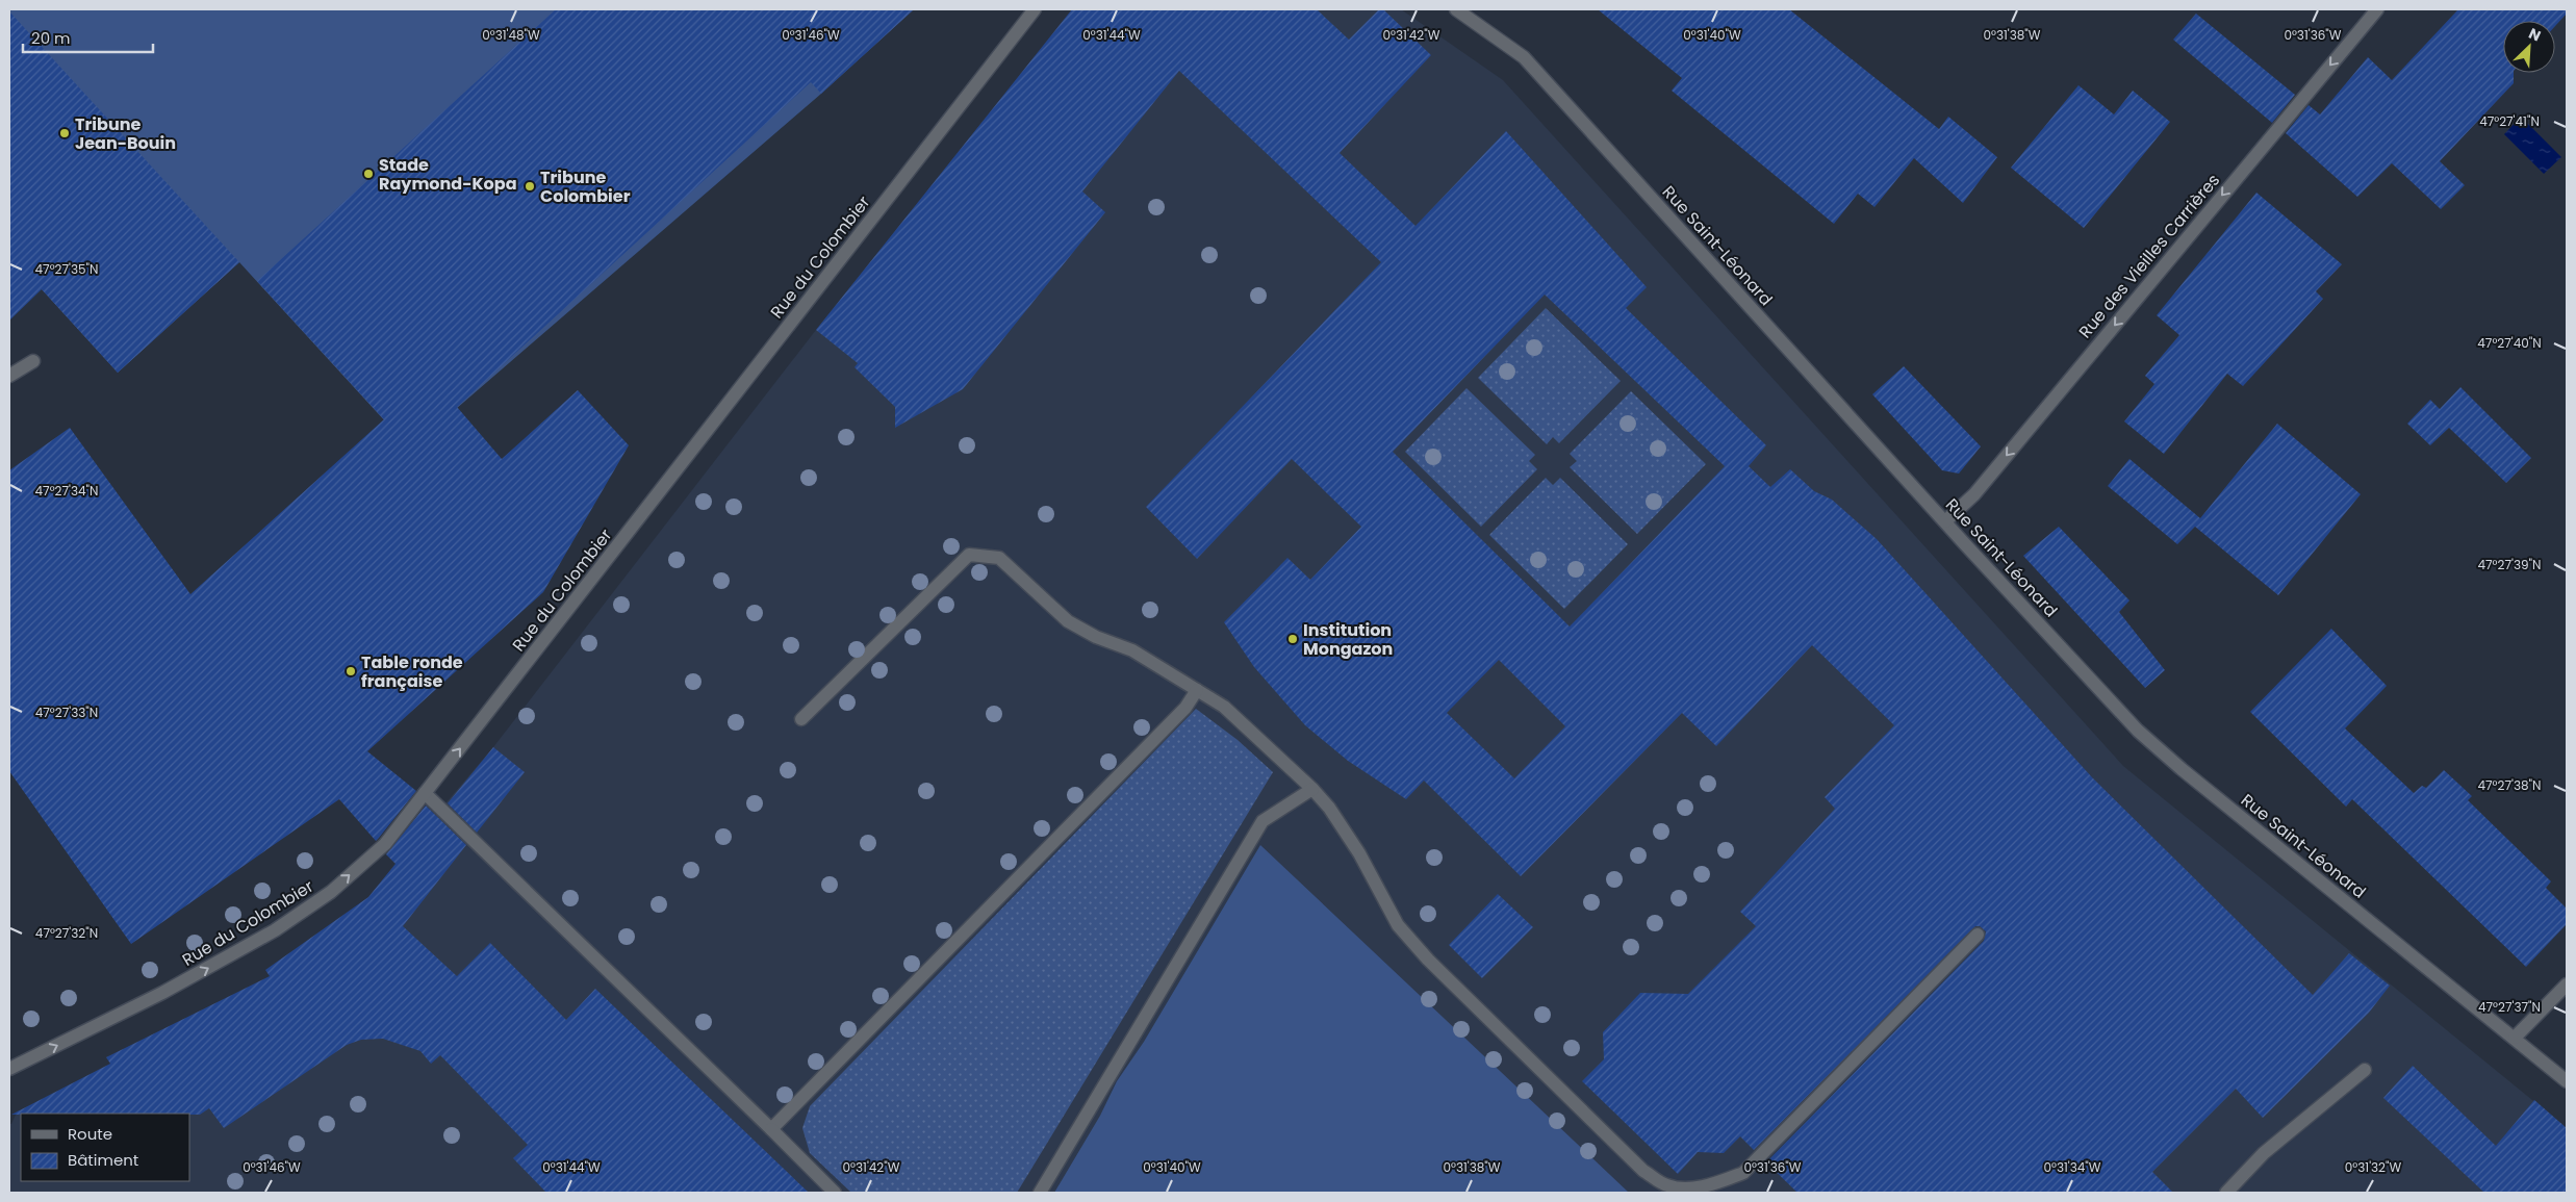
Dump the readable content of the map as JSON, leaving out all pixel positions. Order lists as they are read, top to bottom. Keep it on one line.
{"streets":{"street":["Rue Saint-Léonard","Rue des Vieilles Carrières","Rue du Colombier"]},"crossings":[["Rue Saint-Léonard","Rue des Vieilles Carrières"]],"one_way":["Rue des Vieilles Carrières","Rue du Colombier"],"places":["Tribune Jean-Bouin","Stade Raymond-Kopa","Tribune Colombier","Institution Mongazon","Table ronde française"],"legend":["Route","Bâtiment"],"scale_bar":"20 m","north":"top right","coordinates":["0°31'48\"W","0°31'46\"W","0°31'44\"W","0°31'42\"W","0°31'40\"W","0°31'38\"W","0°31'36\"W","47°27'41\"N","47°27'35\"N","47°27'40\"N","47°27'34\"N","47°27'39\"N","47°27'33\"N","47°27'38\"N","47°27'32\"N","47°27'37\"N","0°31'34\"W","0°31'32\"W"]}
